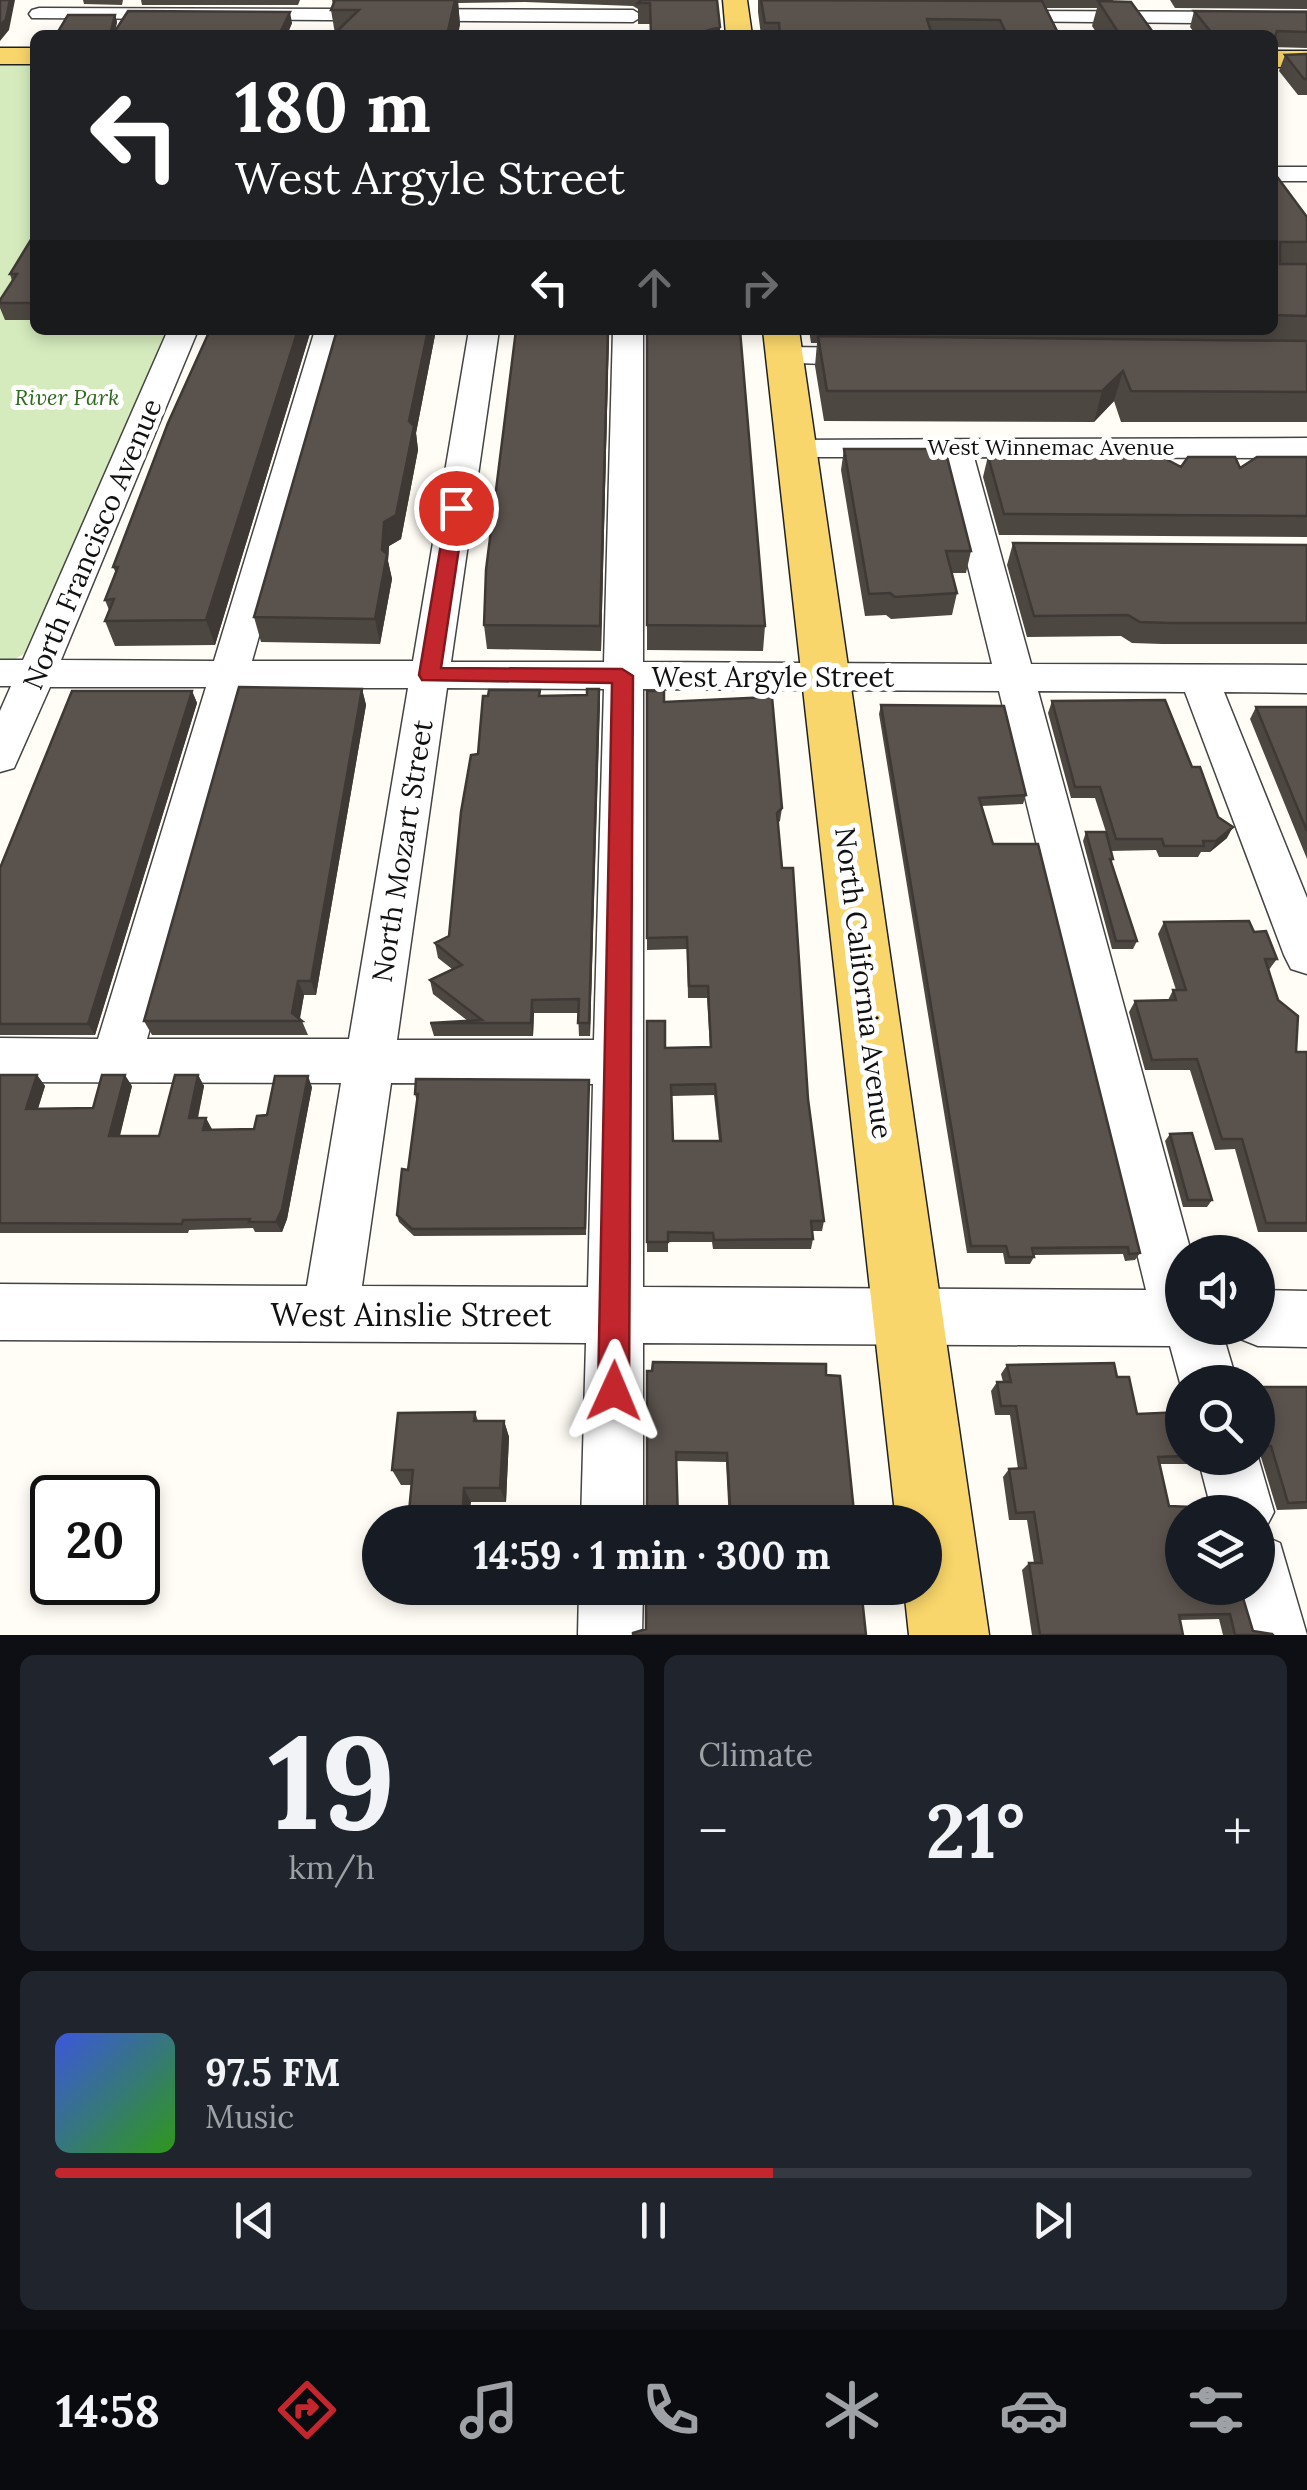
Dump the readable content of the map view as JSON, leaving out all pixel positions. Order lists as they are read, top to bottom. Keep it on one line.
{"streets":{"main road":["North California Avenue"],"street":["West Winnemac Avenue","North Francisco Avenue","West Argyle Street","North Mozart Street","West Ainslie Street"]},"crossings":[["West Winnemac Avenue","North California Avenue"],["North Francisco Avenue","West Argyle Street"],["West Argyle Street","North Mozart Street"],["West Argyle Street","North California Avenue"],["North Mozart Street","West Ainslie Street"],["North California Avenue","West Ainslie Street"]],"parks":["River Park"],"page":{"turn":["180 m","West Argyle Street"],"limit":"20","trip":"14:59 · 1 min · 300 m","tile":[["19","km/h"],"Climate"],"heat":["−","21°","+"],"song":["97.5 FM","Music"],"tabs":"14:58"}}
